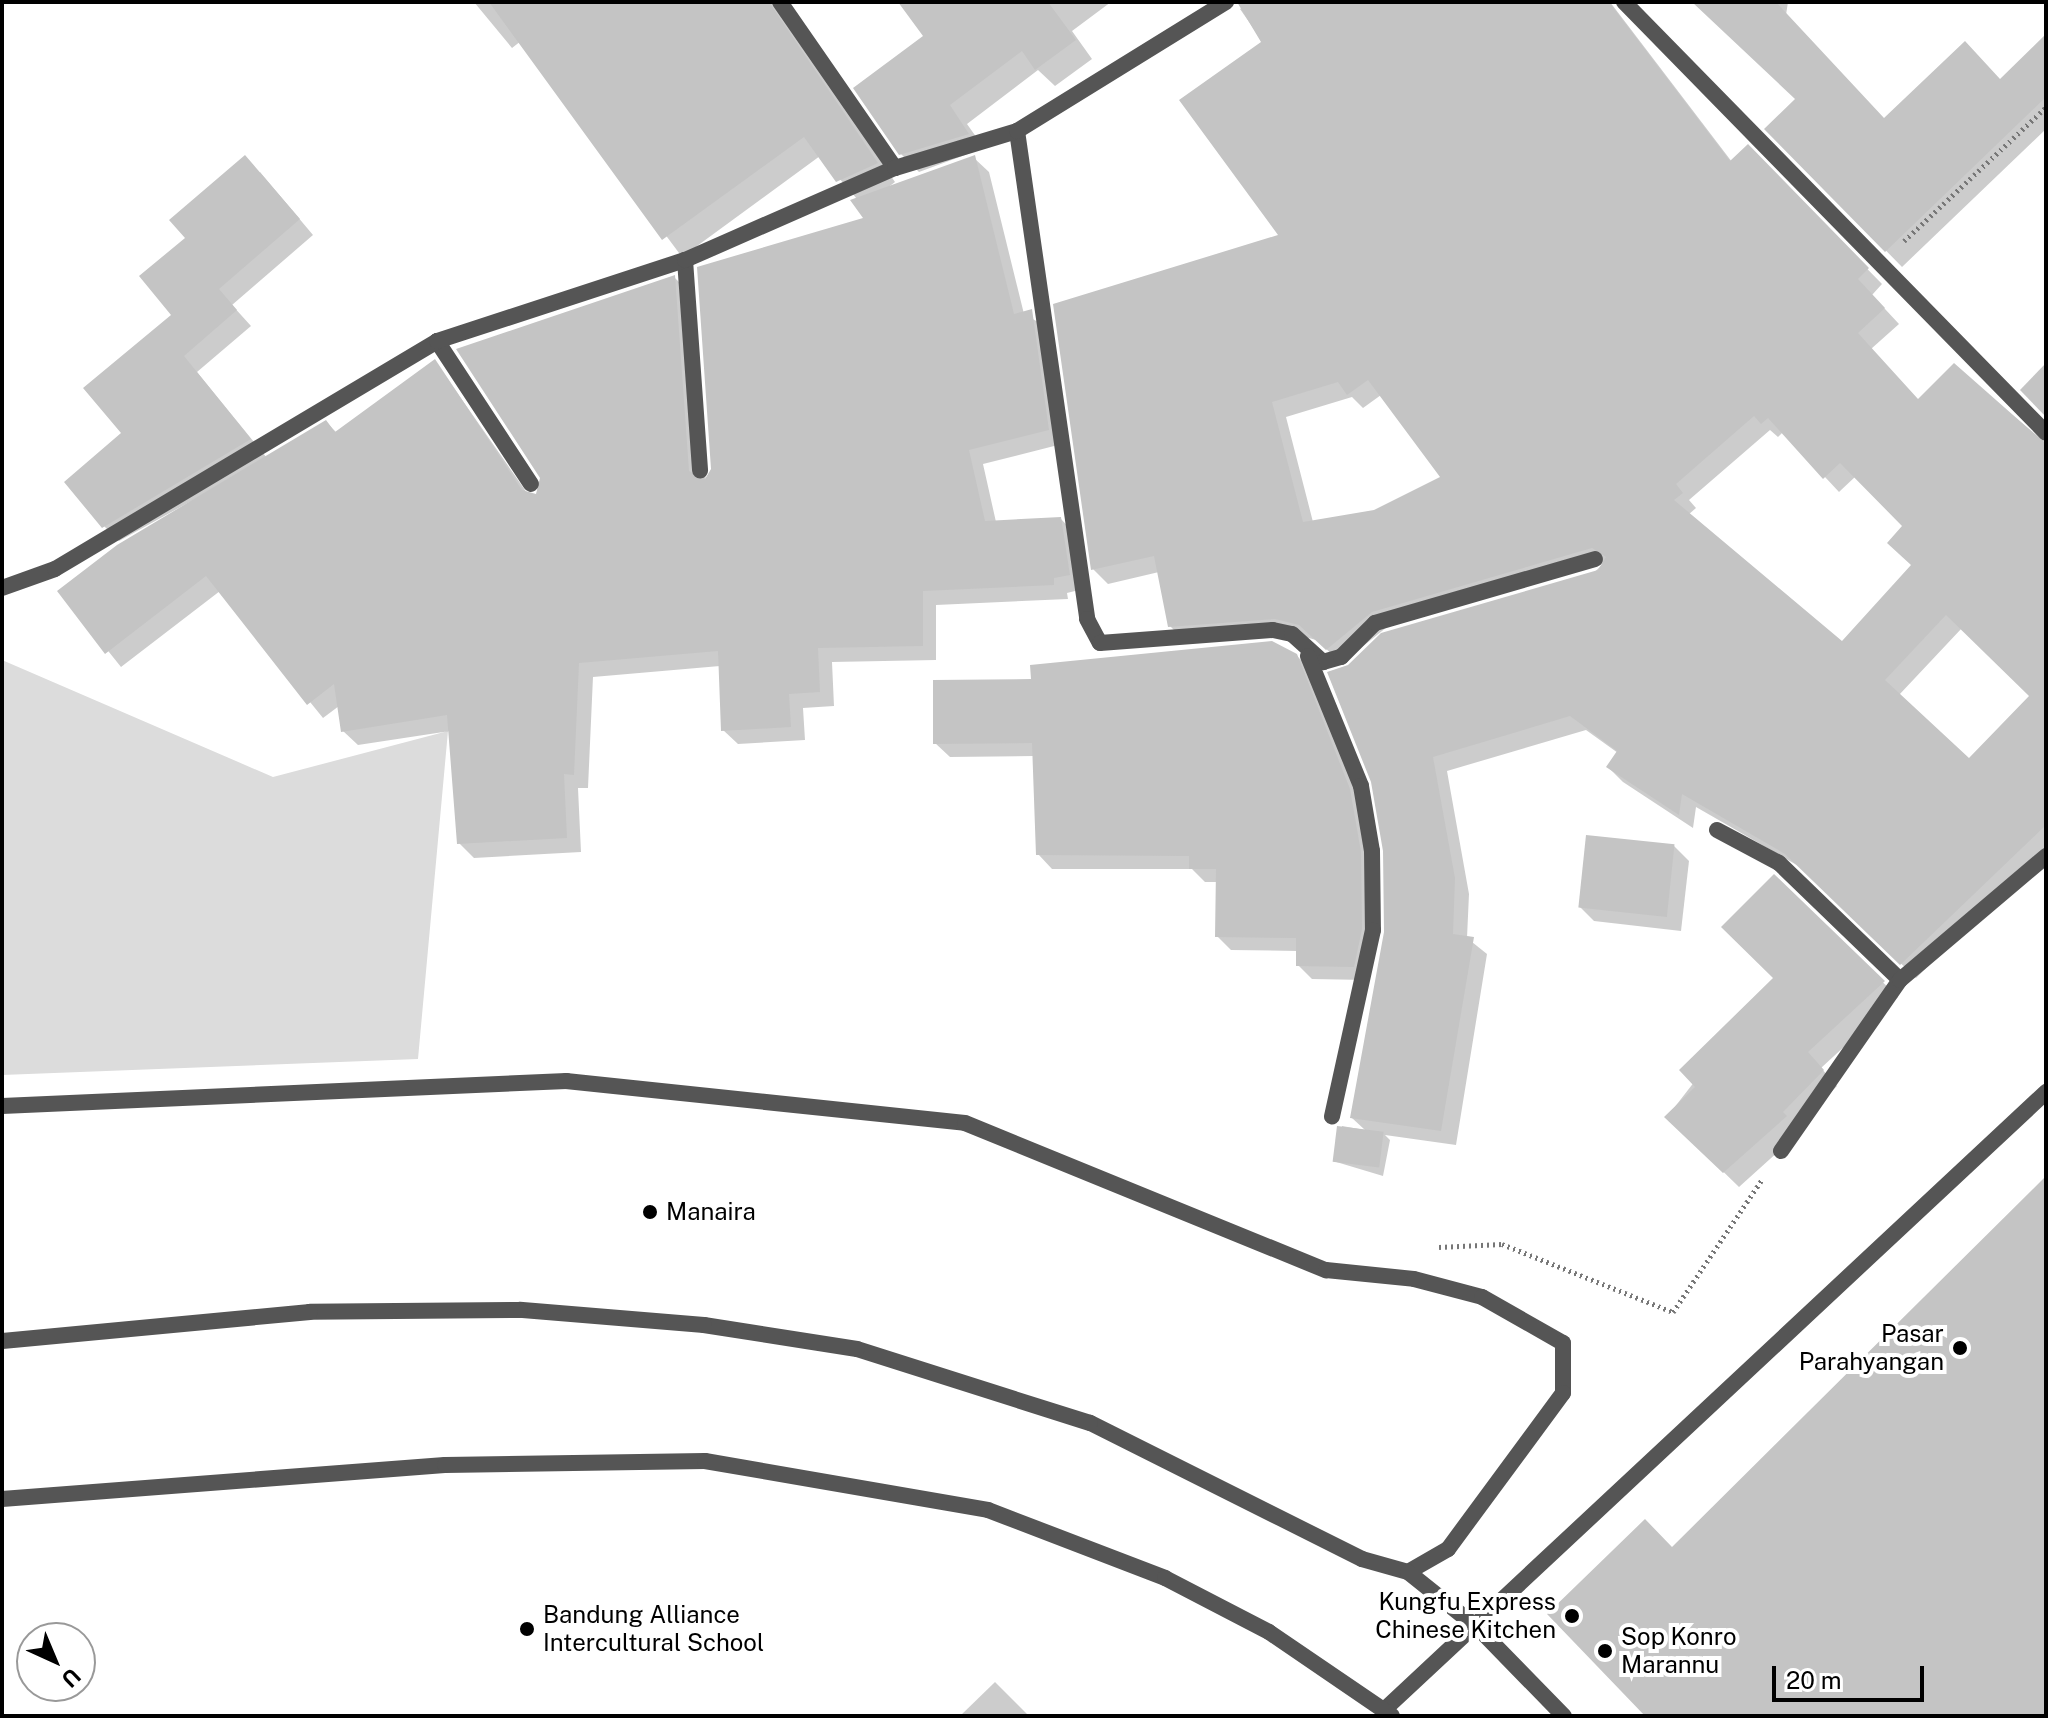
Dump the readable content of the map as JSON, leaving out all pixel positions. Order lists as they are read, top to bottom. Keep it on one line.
{"places":["Manaira","Pasar Parahyangan","Kungfu Express Chinese Kitchen","Bandung Alliance Intercultural School","Sop Konro Marannu"],"scale_bar":"20 m","north":"bottom right"}
